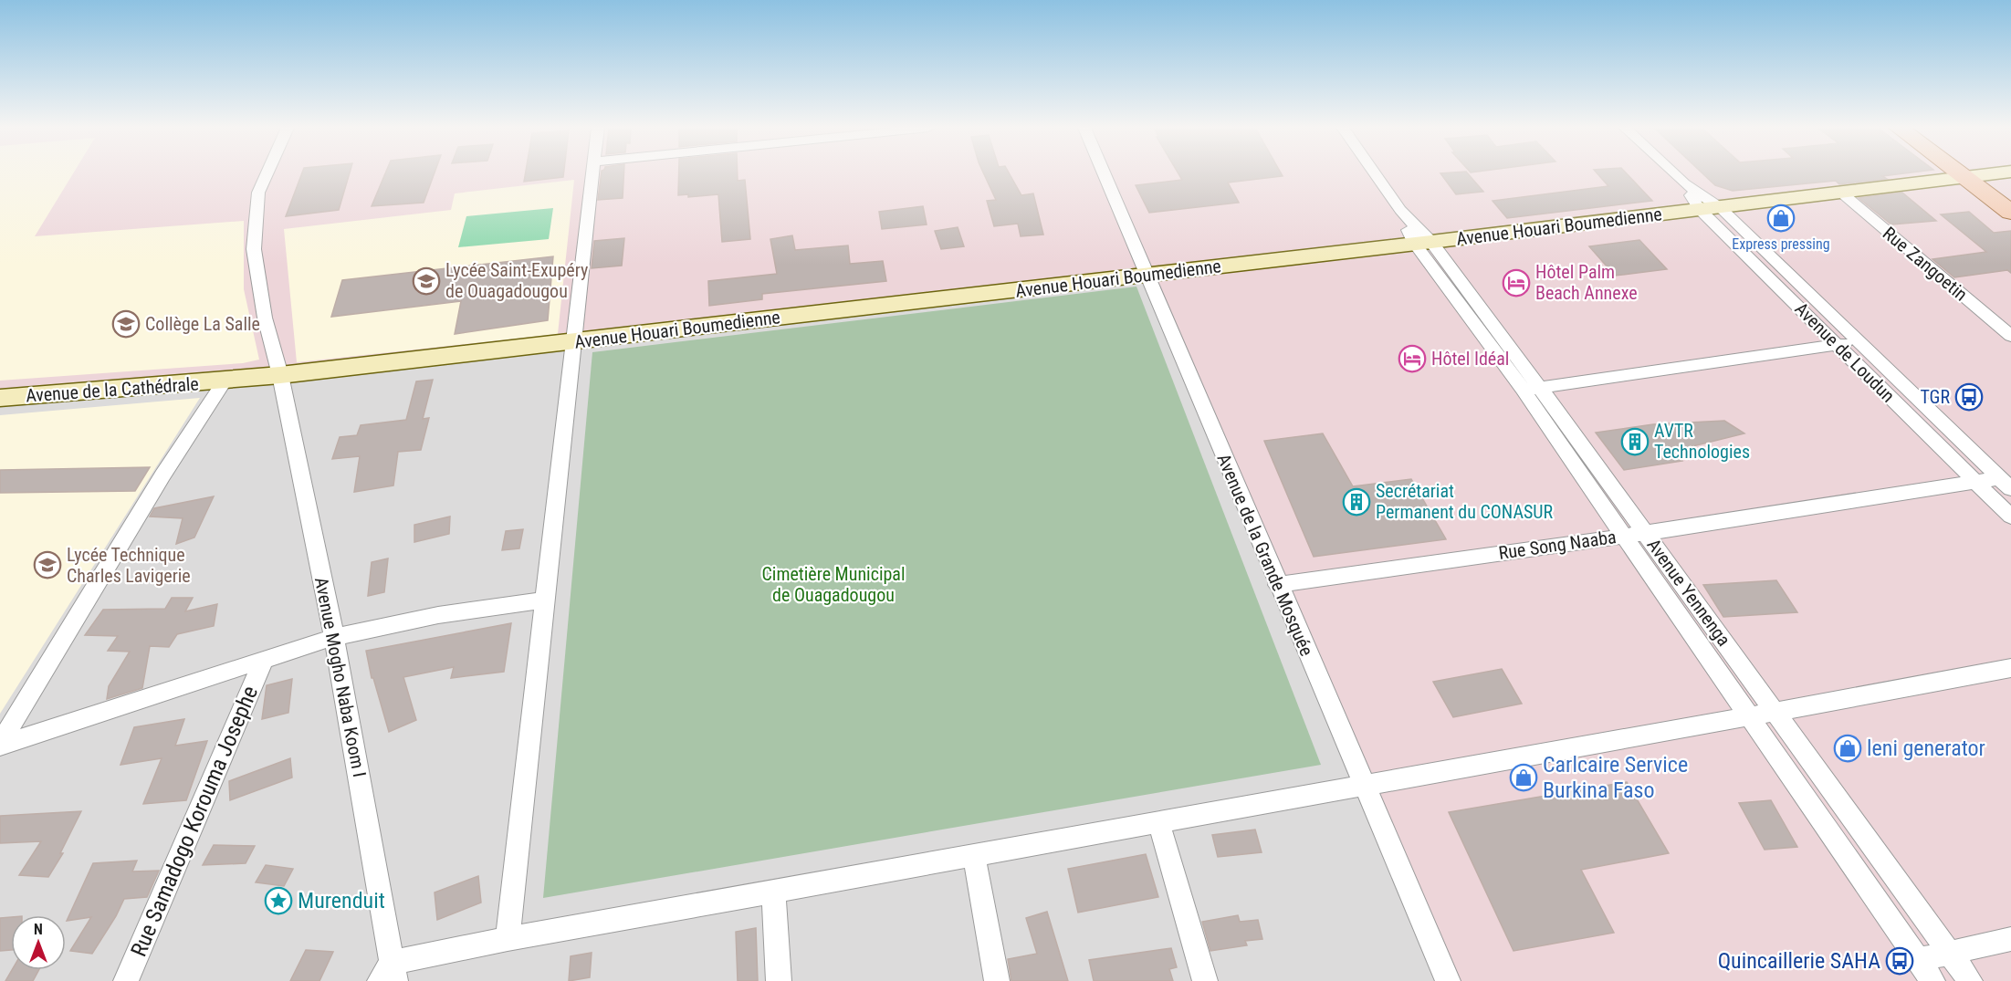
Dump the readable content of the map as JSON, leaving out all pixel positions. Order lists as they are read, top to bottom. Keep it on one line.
{"streets":{"main road":["Avenue Houari Boumedienne","Avenue de la Cathédrale"],"street":["Rue Zangoetin","Avenue de Loudun","Rue Song Naaba","Avenue de la Grande Mosquée","Avenue Yennenga","Avenue Mogho Naba Koom I","Rue Samadogo Korouma Josephe"]},"crossings":[["Avenue Houari Boumedienne","Rue Zangoetin"],["Avenue Houari Boumedienne","Avenue de Loudun"],["Avenue Houari Boumedienne","Avenue de la Cathédrale"],["Avenue Houari Boumedienne","Avenue de la Grande Mosquée"],["Avenue Houari Boumedienne","Avenue Yennenga"],["Avenue Houari Boumedienne","Avenue Mogho Naba Koom I"],["Avenue de Loudun","Rue Song Naaba"],["Rue Song Naaba","Avenue de la Grande Mosquée"],["Rue Song Naaba","Avenue Yennenga"]],"parks":["Cimetière Municipal de Ouagadougou"],"places":{"shop":["Express pressing","leni generator","Carlcaire Service Burkina Faso"],"school or university":["Lycée Saint-Exupéry de Ouagadougou","Collège La Salle","Lycée Technique Charles Lavigerie"],"hotel":["Hôtel Palm Beach Annexe","Hôtel Idéal"],"bus stop":["TGR","Quincaillerie SAHA"],"building":["AVTR Technologies","Secrétariat Permanent du CONASUR"],"place":["Murenduit"]},"north":"top"}
